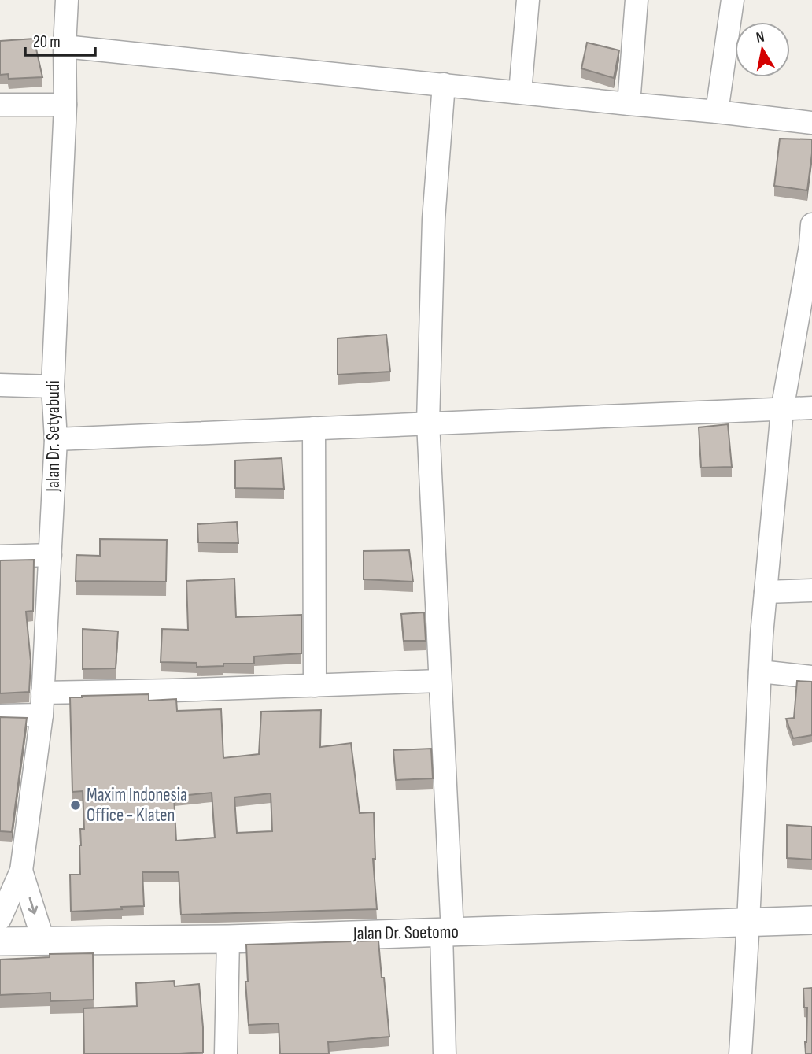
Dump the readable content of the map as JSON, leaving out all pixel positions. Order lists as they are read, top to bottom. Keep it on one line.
{"streets":{"street":["Jalan Dr. Setyabudi","Jalan Dr. Soetomo"]},"crossings":[["Jalan Dr. Setyabudi","Jalan Dr. Soetomo"]],"places":["Maxim Indonesia Office - Klaten"],"scale_bar":"20 m","north":"top"}
